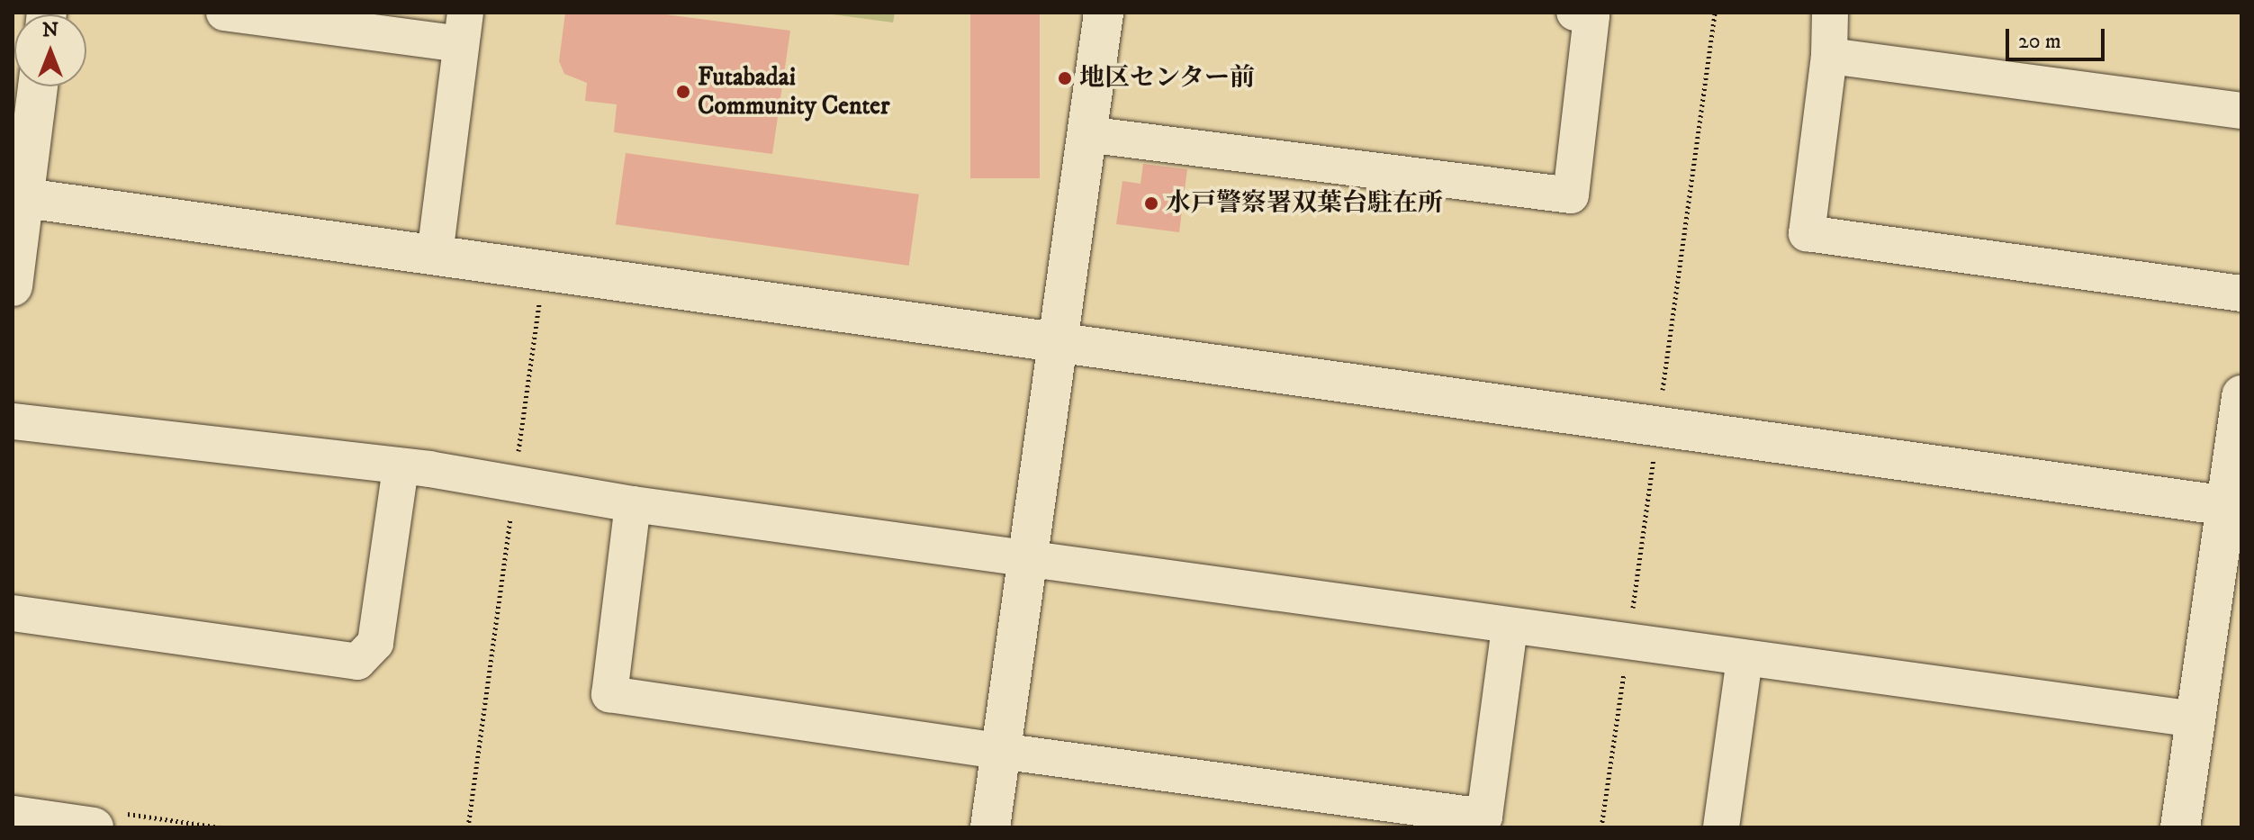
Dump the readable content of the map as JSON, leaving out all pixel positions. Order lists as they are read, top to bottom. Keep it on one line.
{"places":["地区センター前","Futabadai Community Center","水戸警察署双葉台駐在所"],"scale_bar":"20 m","north":"top"}
